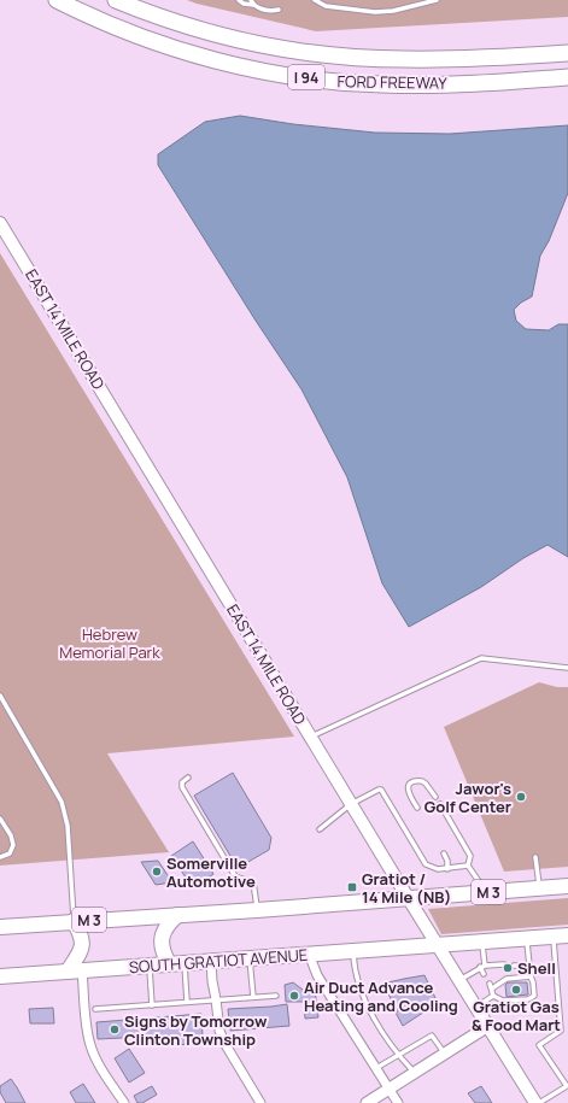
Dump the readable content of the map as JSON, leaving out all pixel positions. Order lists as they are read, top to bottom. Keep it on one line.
{"streets":{"highway":["I 94","FORD FREEWAY"],"main road":["EAST 14 MILE ROAD","M 3","SOUTH GRATIOT AVENUE"]},"crossings":[["EAST 14 MILE ROAD","M 3"],["EAST 14 MILE ROAD","SOUTH GRATIOT AVENUE"]],"parks":["Hebrew Memorial Park"],"places":{"other":["Jawor's Golf Center","Somerville Automotive","Shell","Gratiot Gas & Food Mart","Air Duct Advance Heating and Cooling","Signs by Tomorrow Clinton Township"],"transit":["Gratiot / 14 Mile (NB)"]}}
